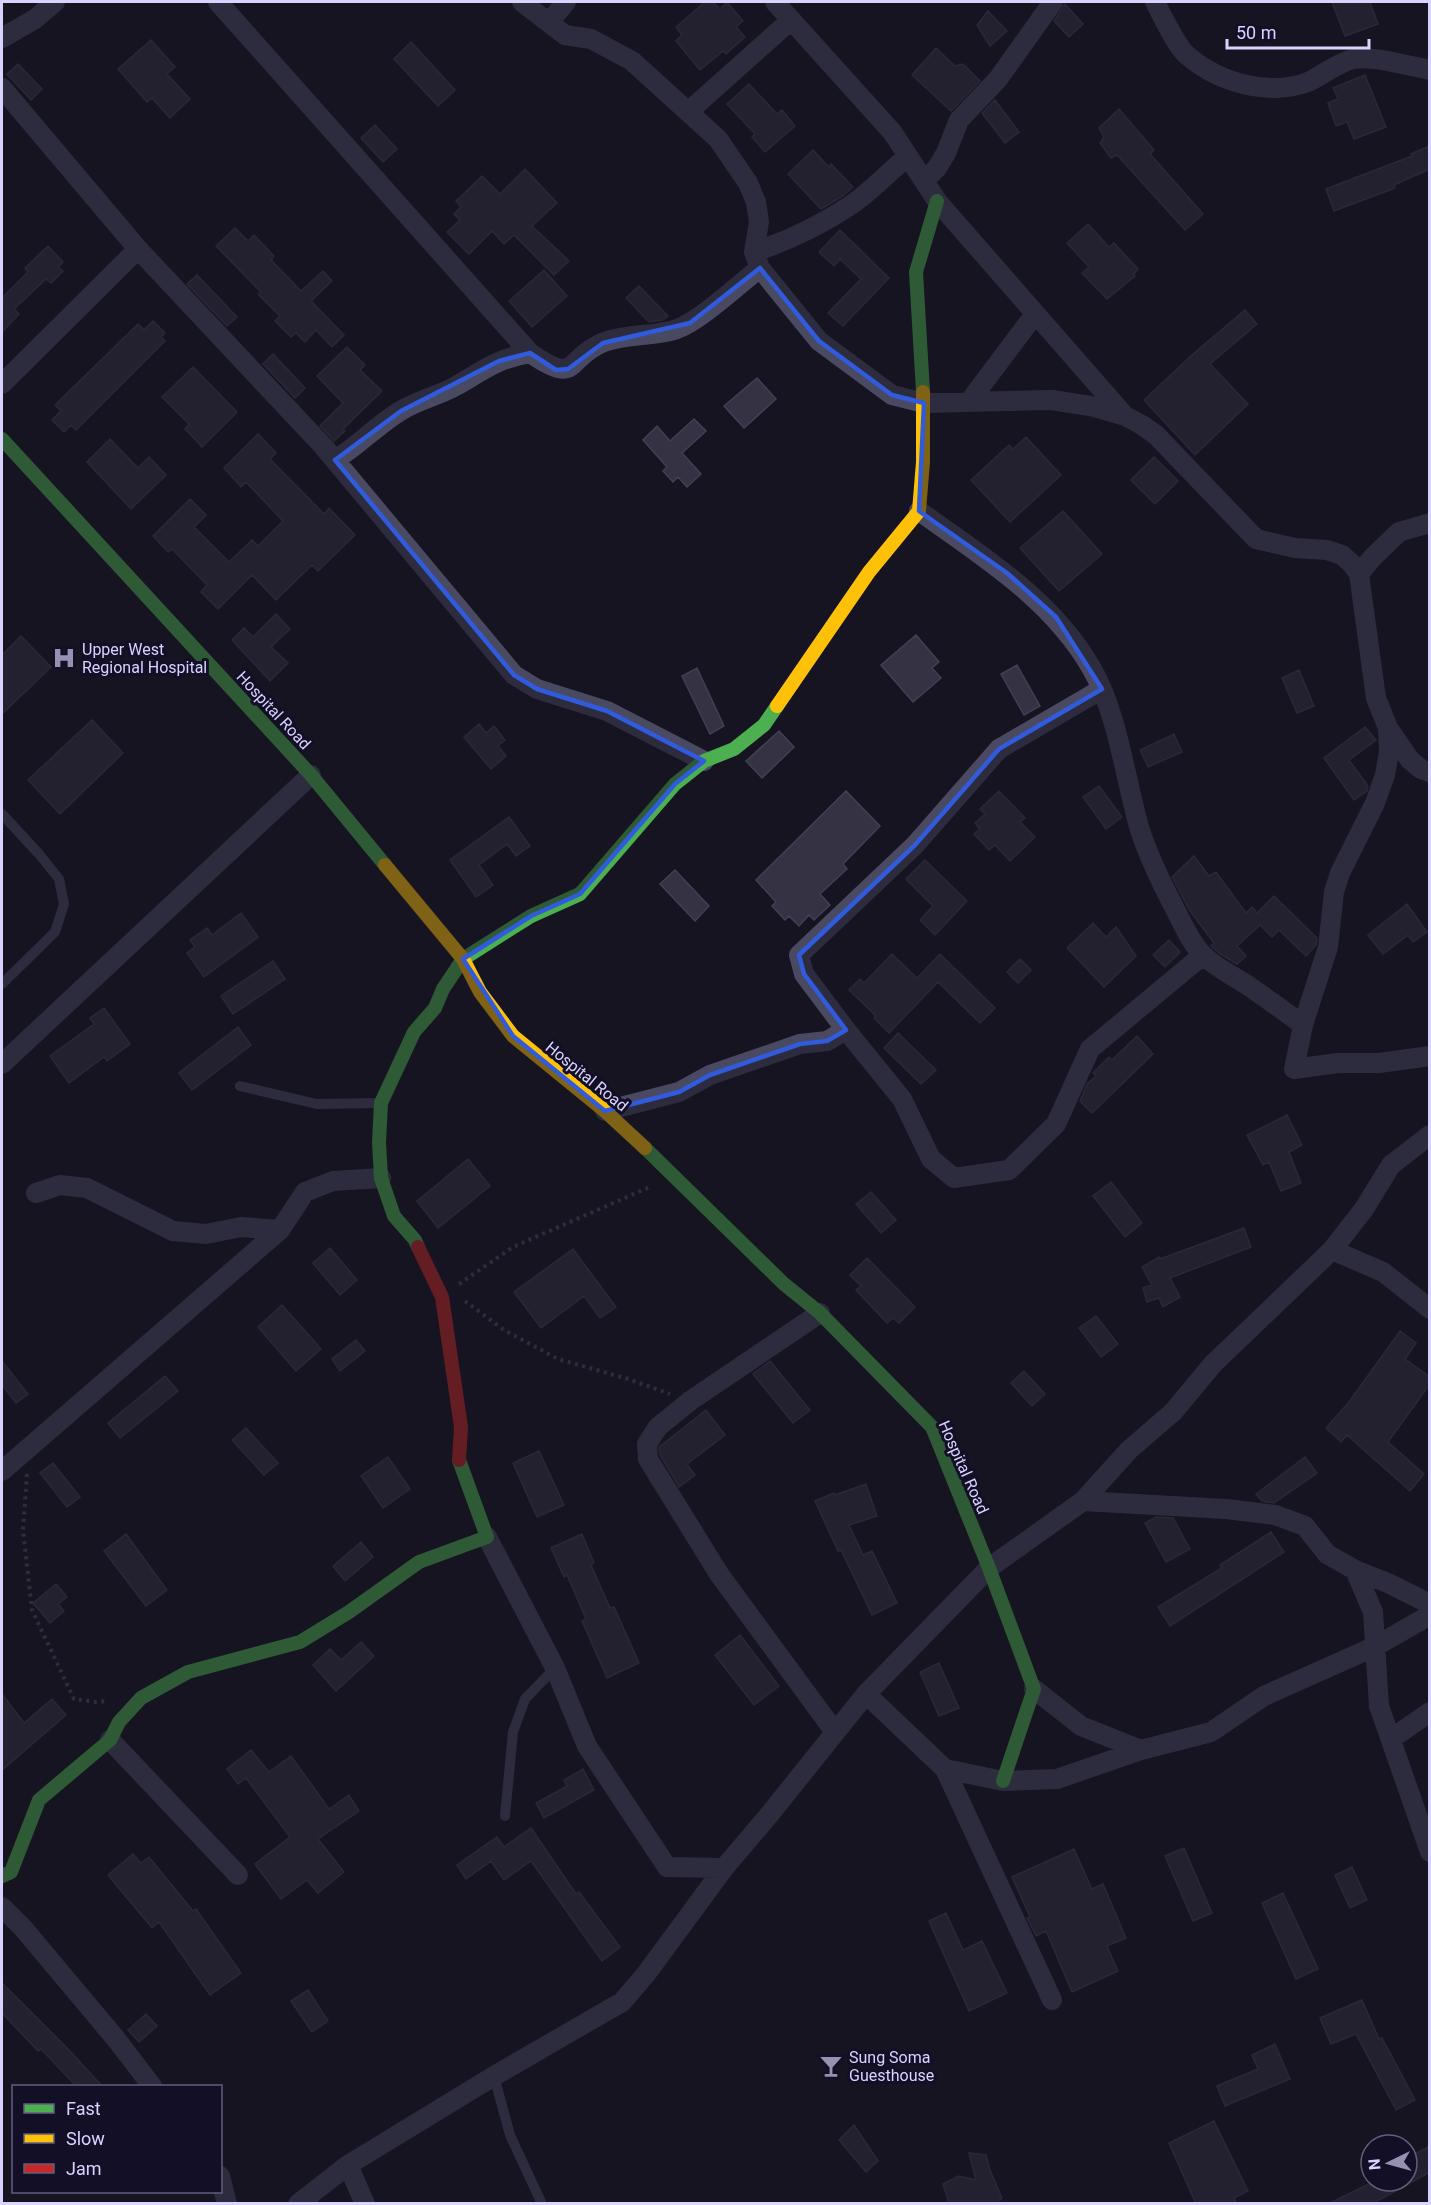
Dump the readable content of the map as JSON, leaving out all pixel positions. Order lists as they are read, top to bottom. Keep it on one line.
{"streets":{"street":["Hospital Road"]},"places":{"hospital":["Upper West Regional Hospital"],"bar":["Sung Soma Guesthouse"]},"legend":["Fast","Slow","Jam"],"scale_bar":"50 m","north":"left"}
